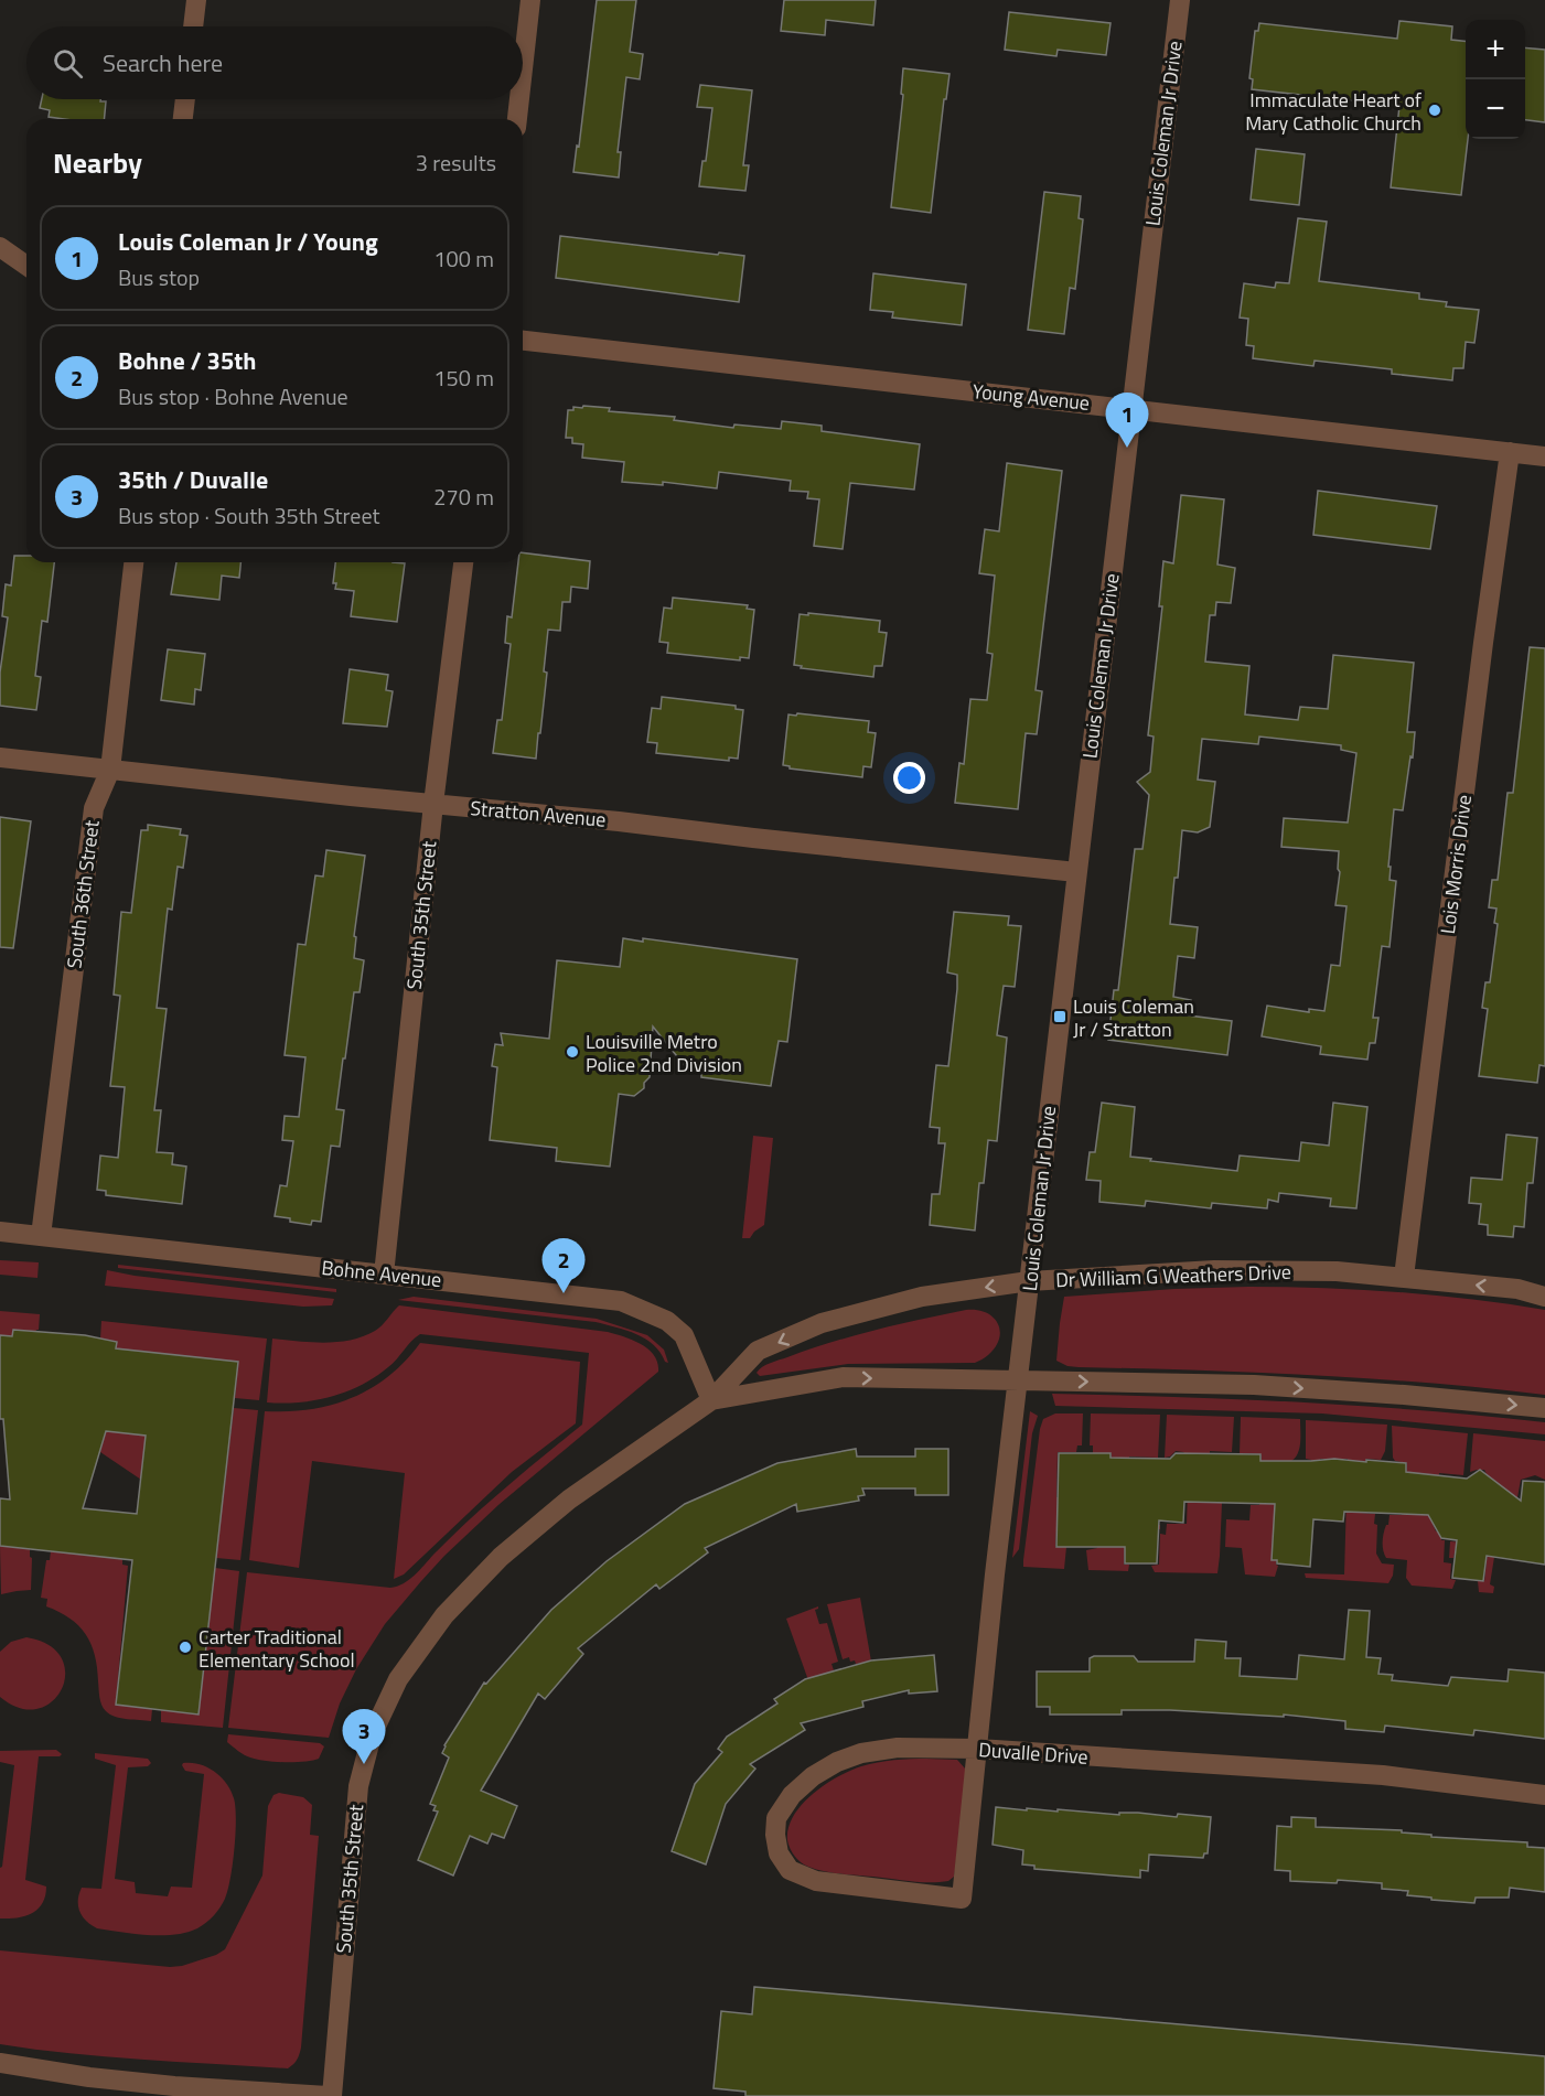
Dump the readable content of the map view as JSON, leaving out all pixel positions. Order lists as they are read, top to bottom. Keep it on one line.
{"streets":{"street":["Louis Coleman Jr Drive","Young Avenue","Stratton Avenue","Lois Morris Drive","South 36th Street","South 35th Street","Bohne Avenue","Dr William G Weathers Drive","Duvalle Drive"]},"crossings":[["Louis Coleman Jr Drive","Young Avenue"],["Louis Coleman Jr Drive","Stratton Avenue"],["Louis Coleman Jr Drive","Dr William G Weathers Drive"],["Young Avenue","Lois Morris Drive"],["Stratton Avenue","South 36th Street"],["Stratton Avenue","South 35th Street"],["Lois Morris Drive","Dr William G Weathers Drive"],["South 36th Street","Bohne Avenue"],["South 35th Street","Bohne Avenue"],["South 35th Street","Dr William G Weathers Drive"],["Bohne Avenue","Dr William G Weathers Drive"]],"places":{"other":["Immaculate Heart of Mary Catholic Church","Louisville Metro Police 2nd Division","Carter Traditional Elementary School"],"transit":["Louis Coleman Jr / Stratton"]},"page":{"map_buttons":["+","−"],"search":"Search here","heading":["Nearby","3 results"],"list":[{"mark":"1","name":"Louis Coleman Jr / Young","note":"Bus stop","value":"100 m"},{"mark":"2","name":"Bohne / 35th","note":"Bus stop · Bohne Avenue","value":"150 m"},{"mark":"3","name":"35th / Duvalle","note":"Bus stop · South 35th Street","value":"270 m"}],"pins":["1","2","3"]}}
